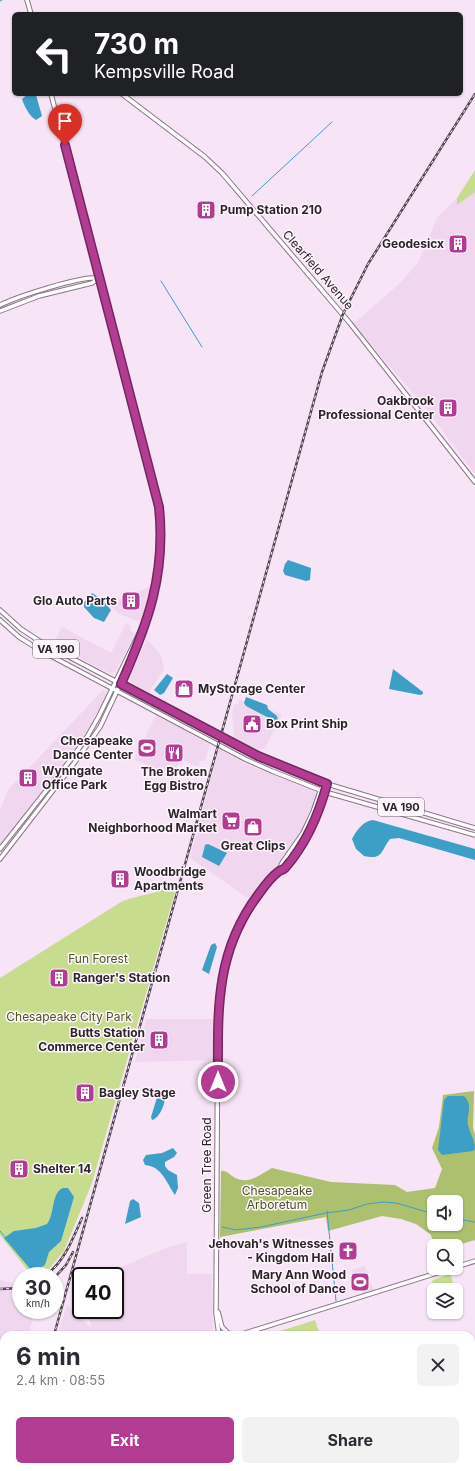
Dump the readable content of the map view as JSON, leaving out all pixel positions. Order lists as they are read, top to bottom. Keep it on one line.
{"streets":{"main road":["Clearfield Avenue","VA 190","Green Tree Road"]},"crossings":[["VA 190","Green Tree Road"]],"parks":["Fun Forest","Chesapeake City Park","Chesapeake Arboretum"],"places":{"building":["Pump Station 210","Geodesicx","Oakbrook Professional Center","Glo Auto Parts","Wynngate Office Park","Woodbridge Apartments","Ranger's Station","Butts Station Commerce Center","Bagley Stage","Shelter 14"],"shop":["MyStorage Center","Great Clips"],"public building":["Box Print Ship"],"sports":["Chesapeake Dance Center","Mary Ann Wood School of Dance"],"restaurant":["The Broken Egg Bistro"],"supermarket":["Walmart Neighborhood Market"],"church":["Jehovah's Witnesses - Kingdom Hall"]},"page":{"turn":["730 m","Kempsville Road"],"speed":"30 km/h","limit":"40","heading":["6 min","2.4 km · 08:55"],"buttons":["Exit","Share"]}}
